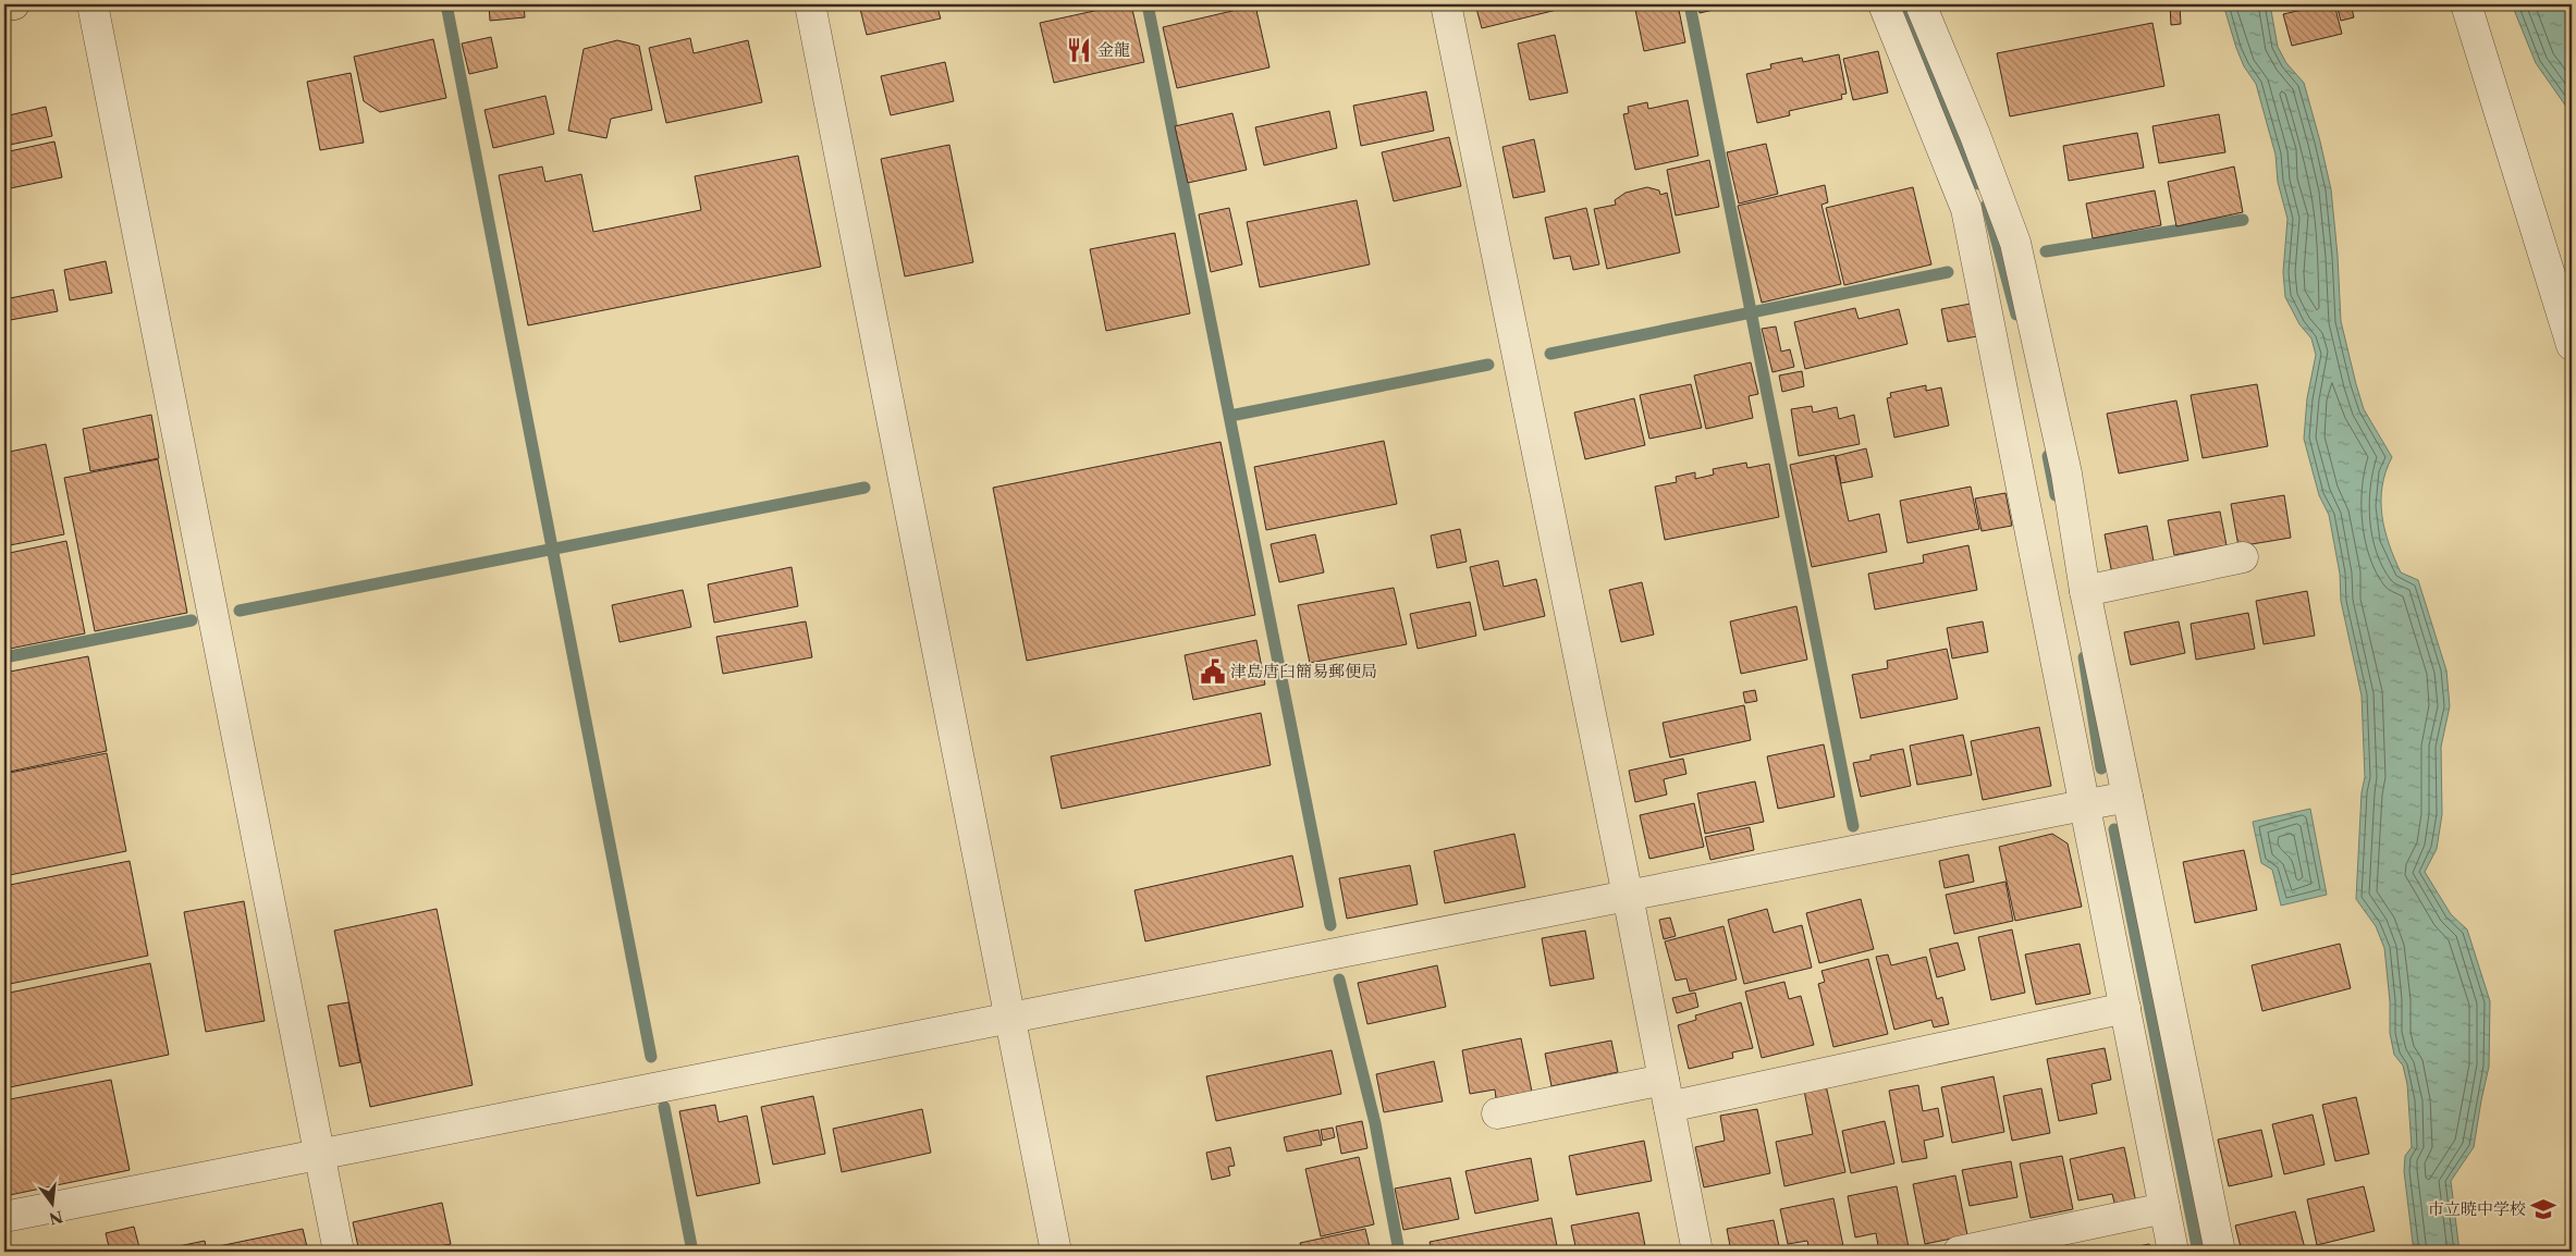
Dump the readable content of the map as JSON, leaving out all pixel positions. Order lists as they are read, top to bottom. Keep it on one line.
{"places":{"restaurant":["金龍"],"public building":["津島唐臼簡易郵便局"],"school or university":["市立暁中学校"]},"north":"bottom"}
